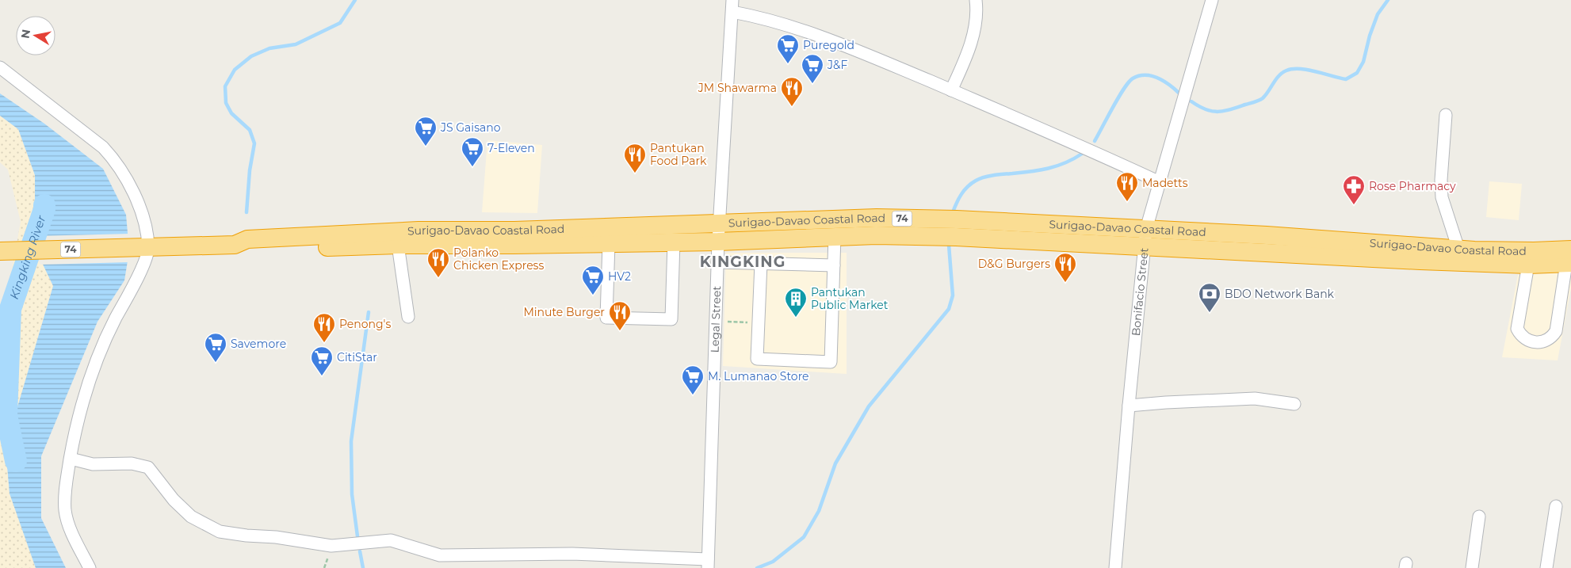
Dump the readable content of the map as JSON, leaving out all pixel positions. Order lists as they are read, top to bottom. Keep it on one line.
{"streets":{"highway":["74","Surigao-Davao Coastal Road"],"street":["Bonifacio Street","Legal Street"]},"crossings":[["Surigao-Davao Coastal Road","Bonifacio Street"],["Surigao-Davao Coastal Road","Legal Street"]],"districts":["KINGKING"],"water":["Kingking River"],"places":{"supermarket":["Puregold","J&F","JS Gaisano","7-Eleven","HV2","Savemore","CitiStar","M. Lumanao Store"],"restaurant":["JM Shawarma","Pantukan Food Park","Madetts","Polanko Chicken Express","D&G Burgers","Minute Burger","Penong's"],"pharmacy":["Rose Pharmacy"],"bank":["BDO Network Bank"],"building":["Pantukan Public Market"]},"north":"left"}
